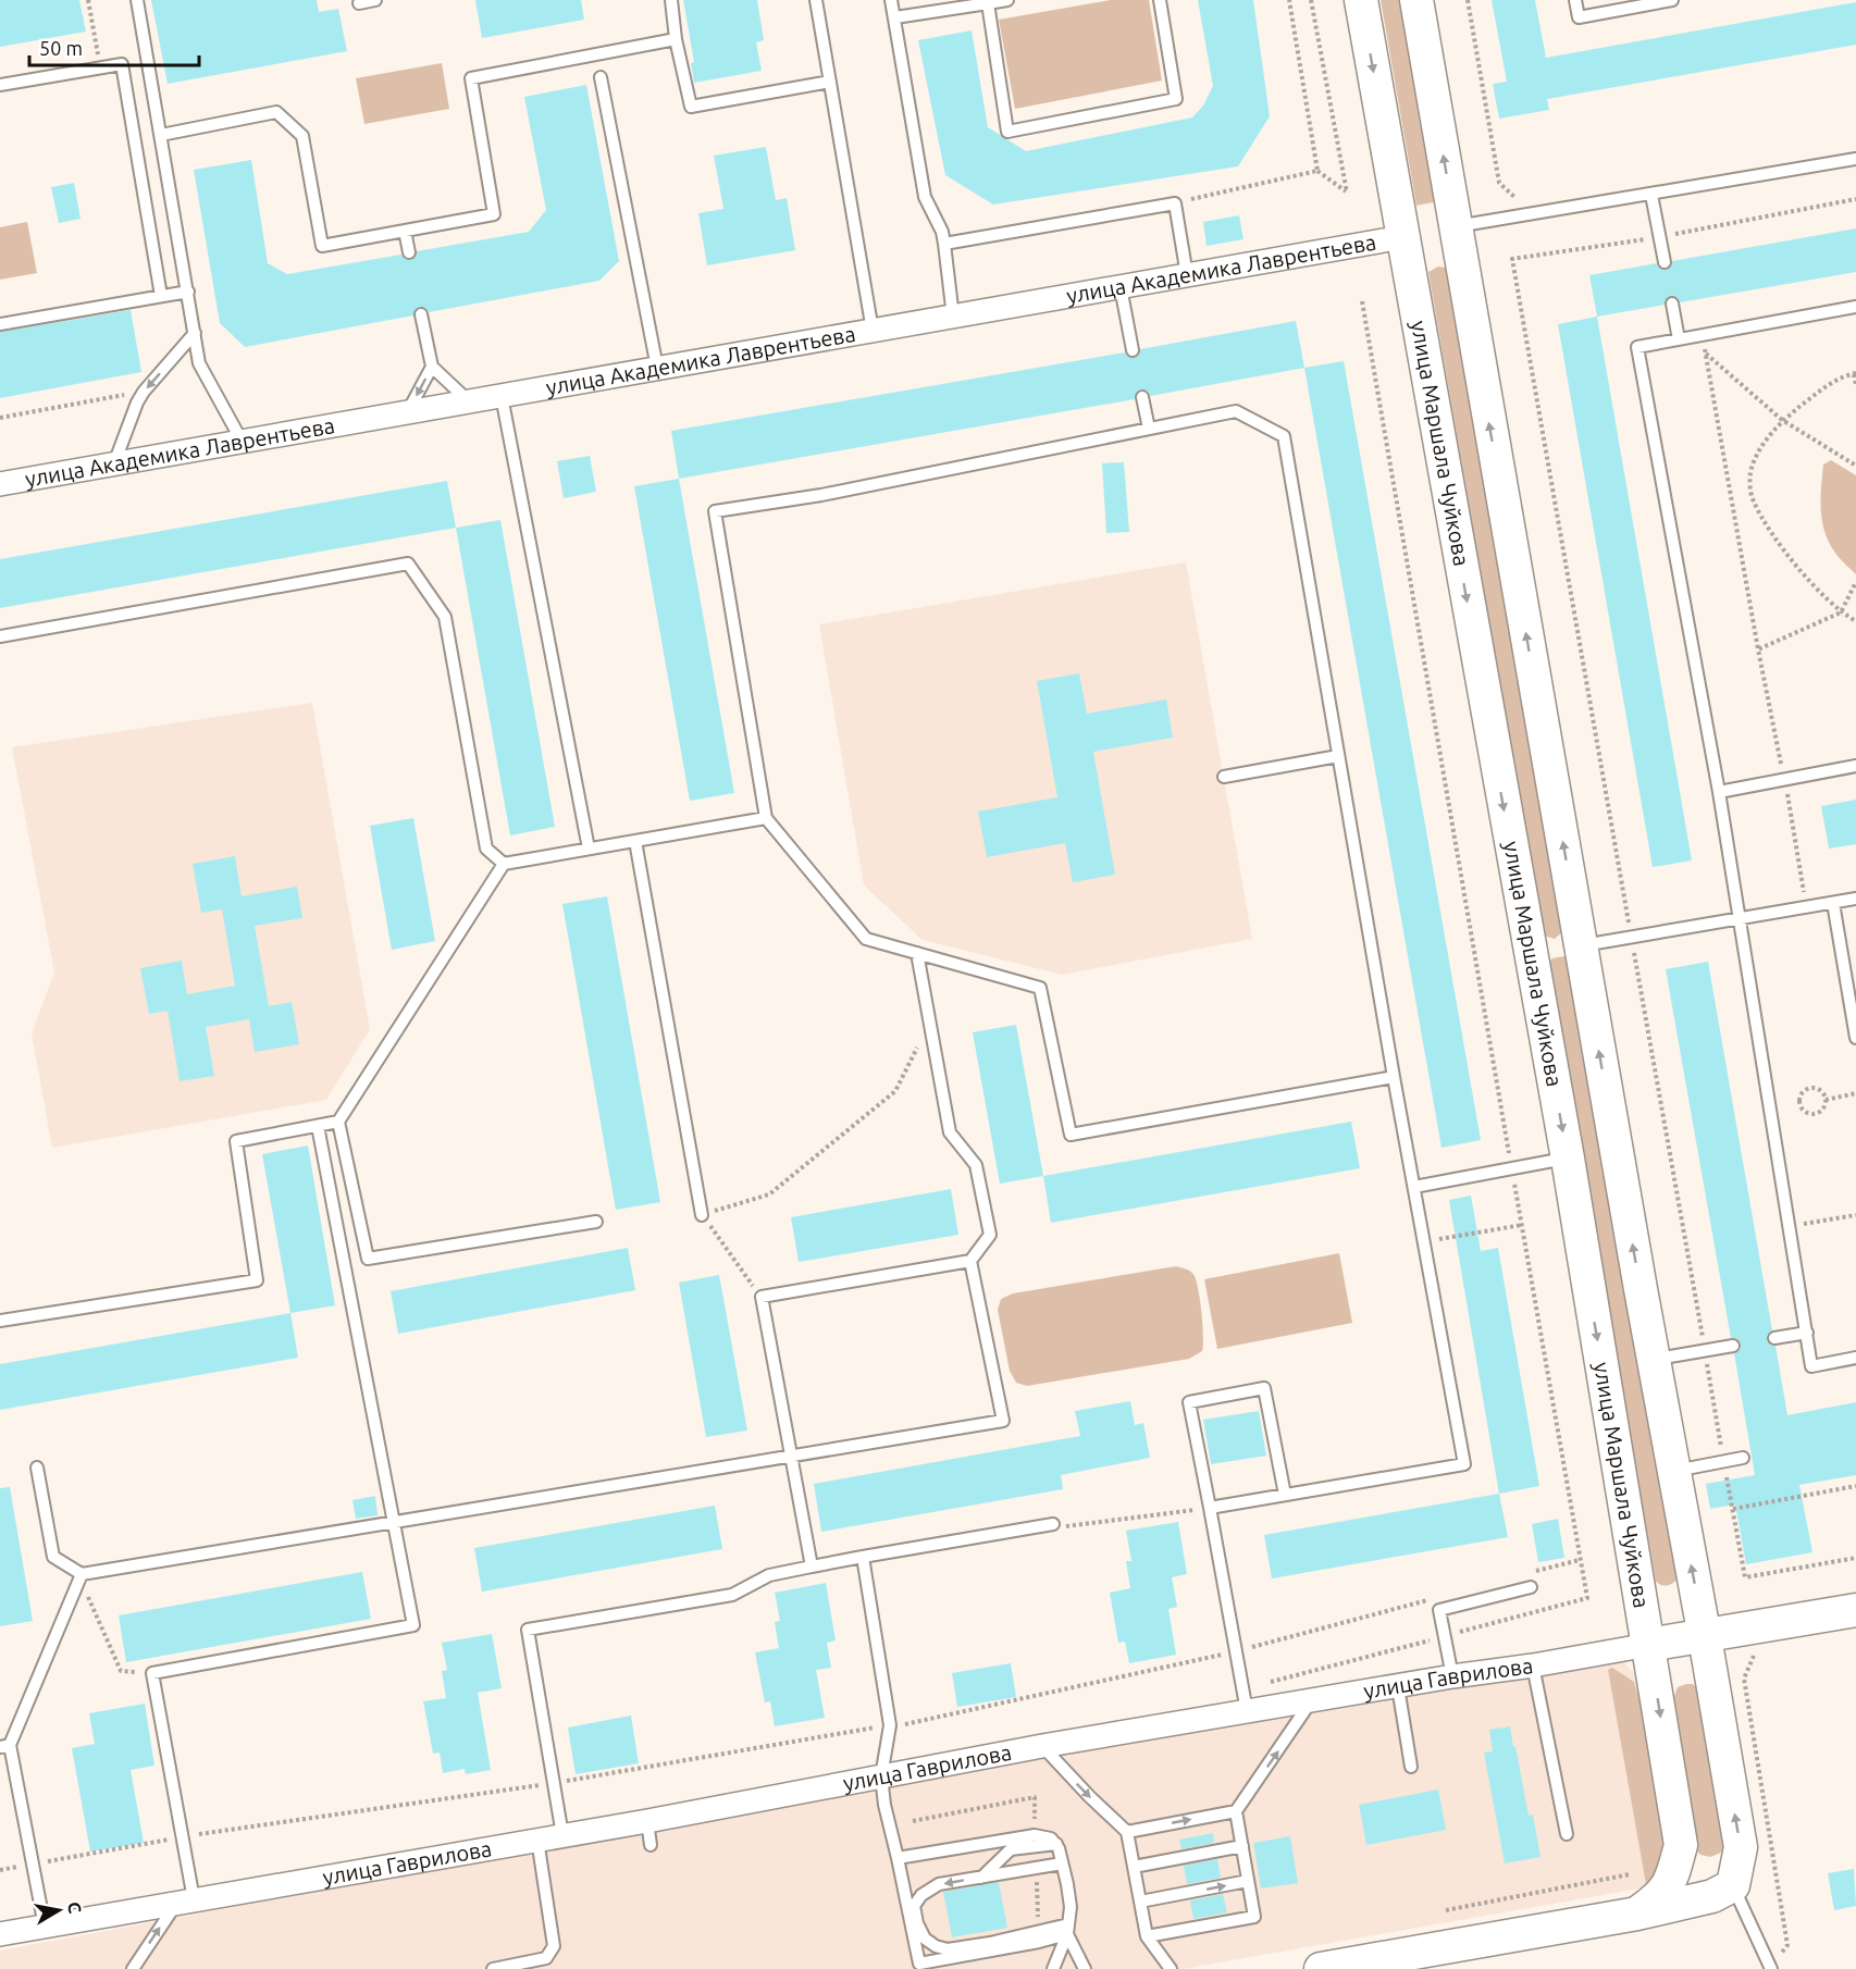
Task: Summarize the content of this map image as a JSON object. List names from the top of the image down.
{
  "streets": {
    "main road": ["улица Маршала Чуйкова", "улица Гаврилова"],
    "street": ["улица Академика Лаврентьева"]
  },
  "crossings": [
    ["улица Академика Лаврентьева", "улица Маршала Чуйкова"],
    ["улица Маршала Чуйкова", "улица Гаврилова"]
  ],
  "scale_bar": "50 m",
  "north": "right"
}
